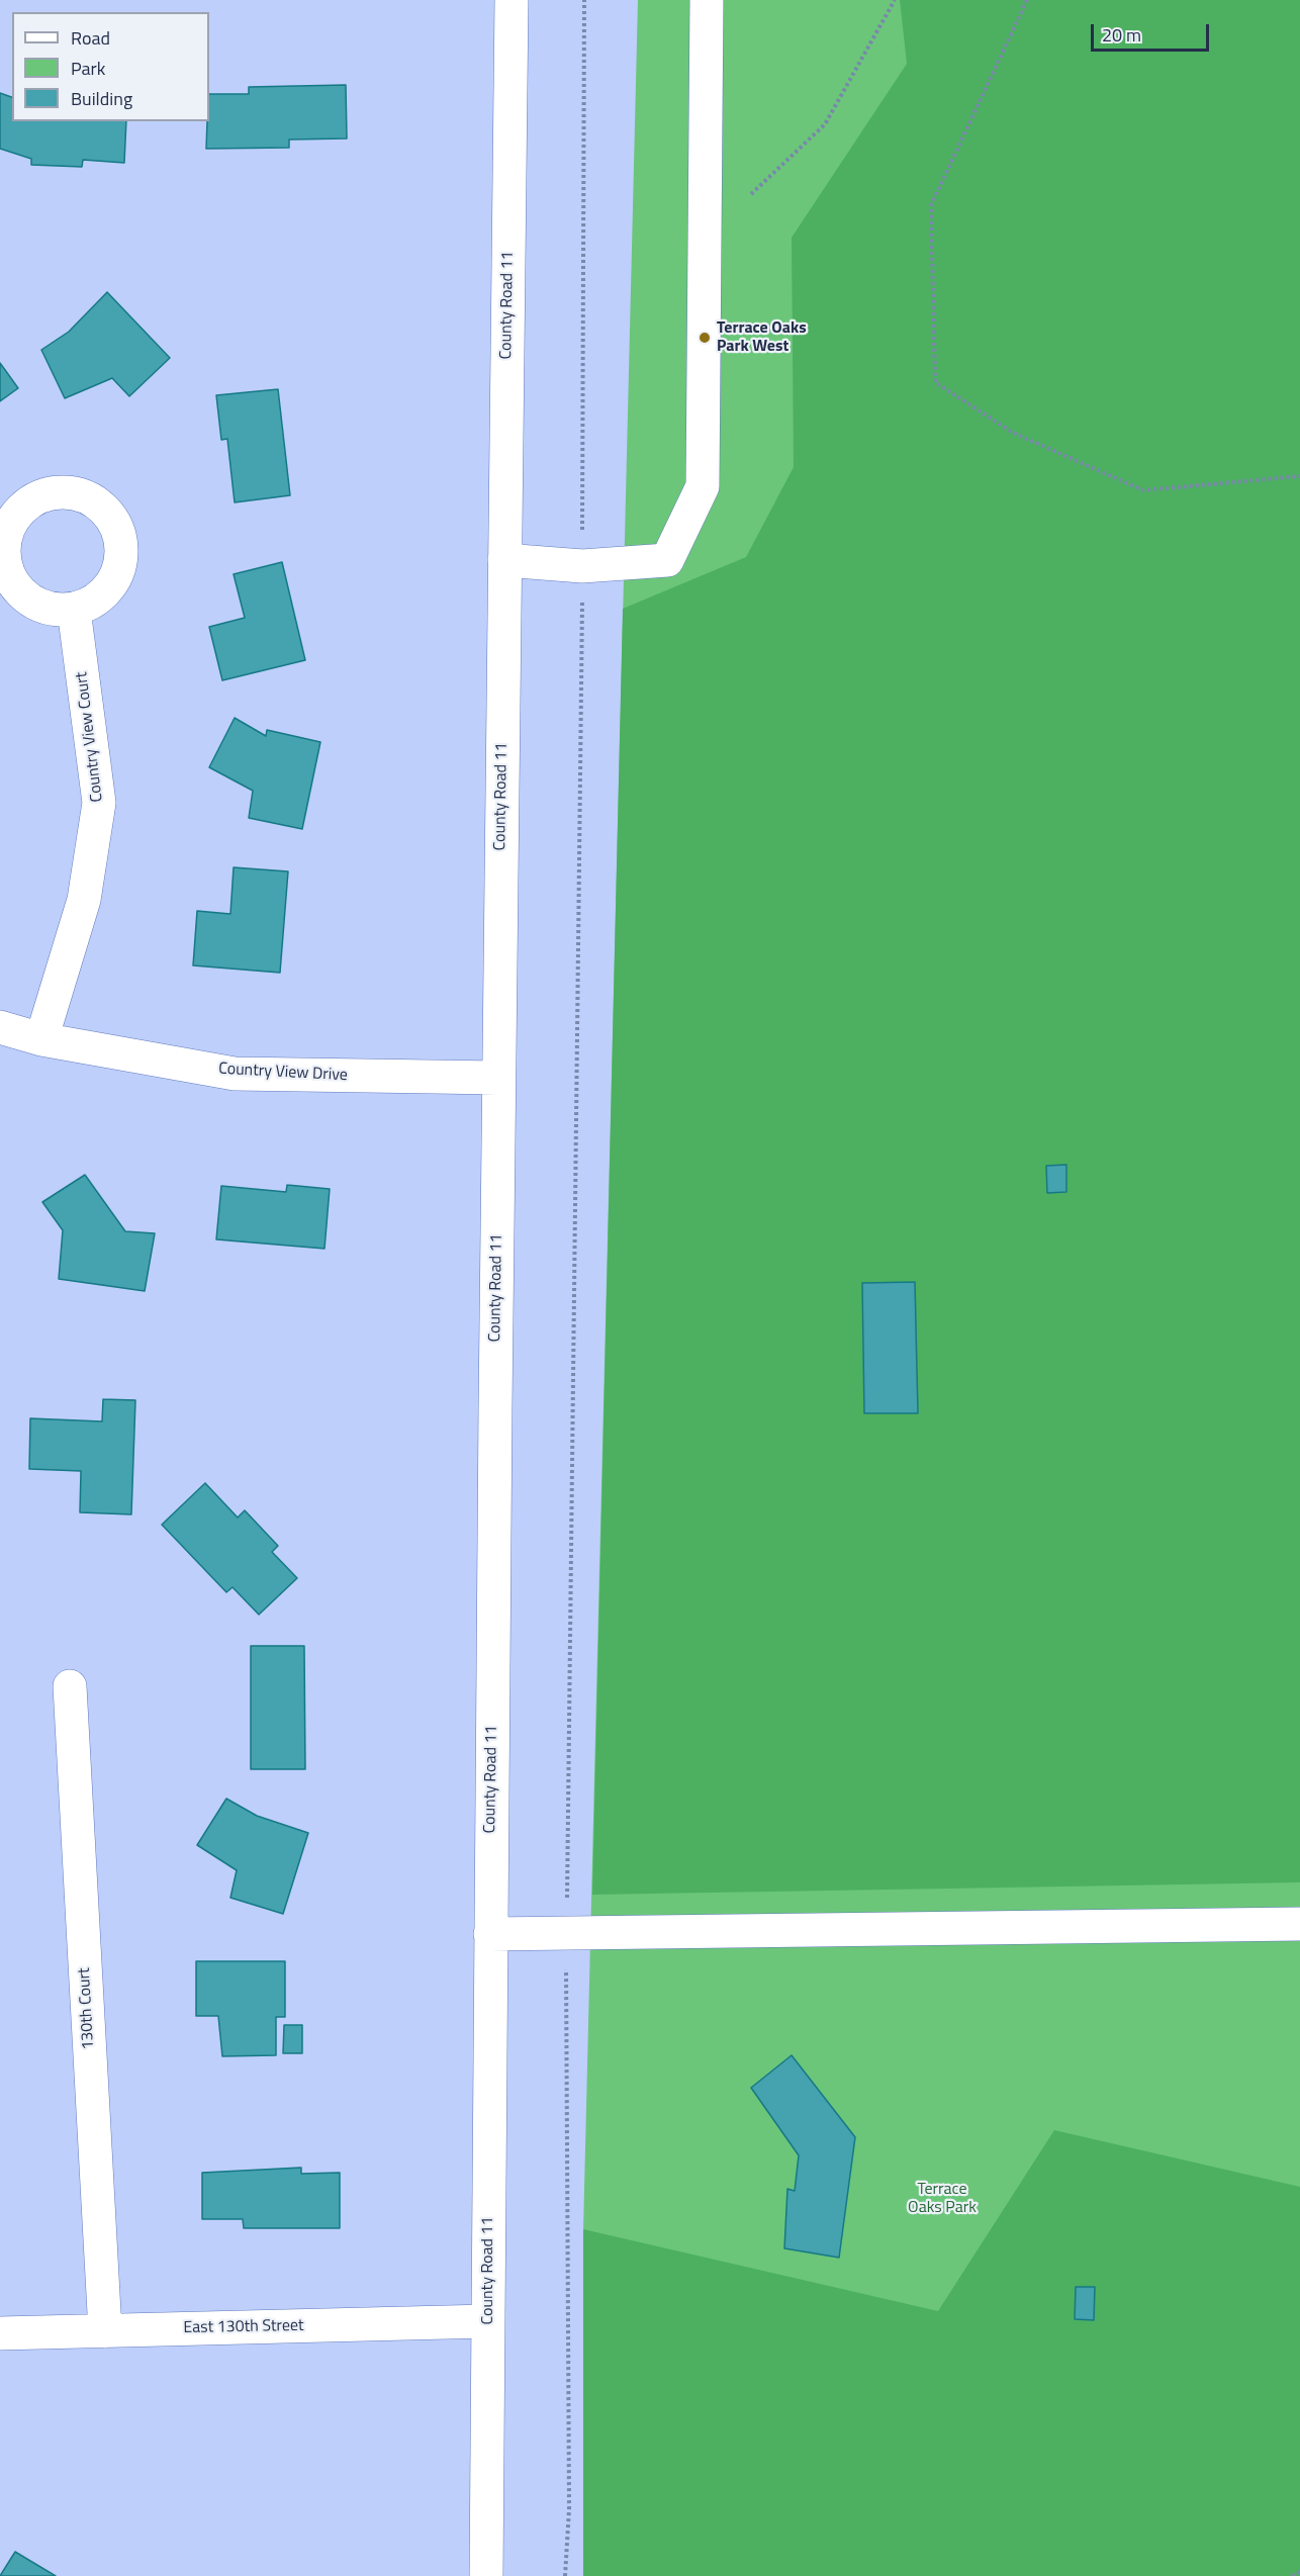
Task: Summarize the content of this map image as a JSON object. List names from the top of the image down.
{
  "streets": {
    "street": [
      "County Road 11",
      "Country View Court",
      "Country View Drive",
      "130th Court",
      "East 130th Street"
    ]
  },
  "crossings": [
    ["County Road 11", "Country View Drive"],
    ["County Road 11", "East 130th Street"],
    ["Country View Court", "Country View Drive"],
    ["130th Court", "East 130th Street"]
  ],
  "parks": ["Terrace Oaks Park"],
  "places": ["Terrace Oaks Park West"],
  "legend": ["Road", "Park", "Building"],
  "scale_bar": "20 m"
}
